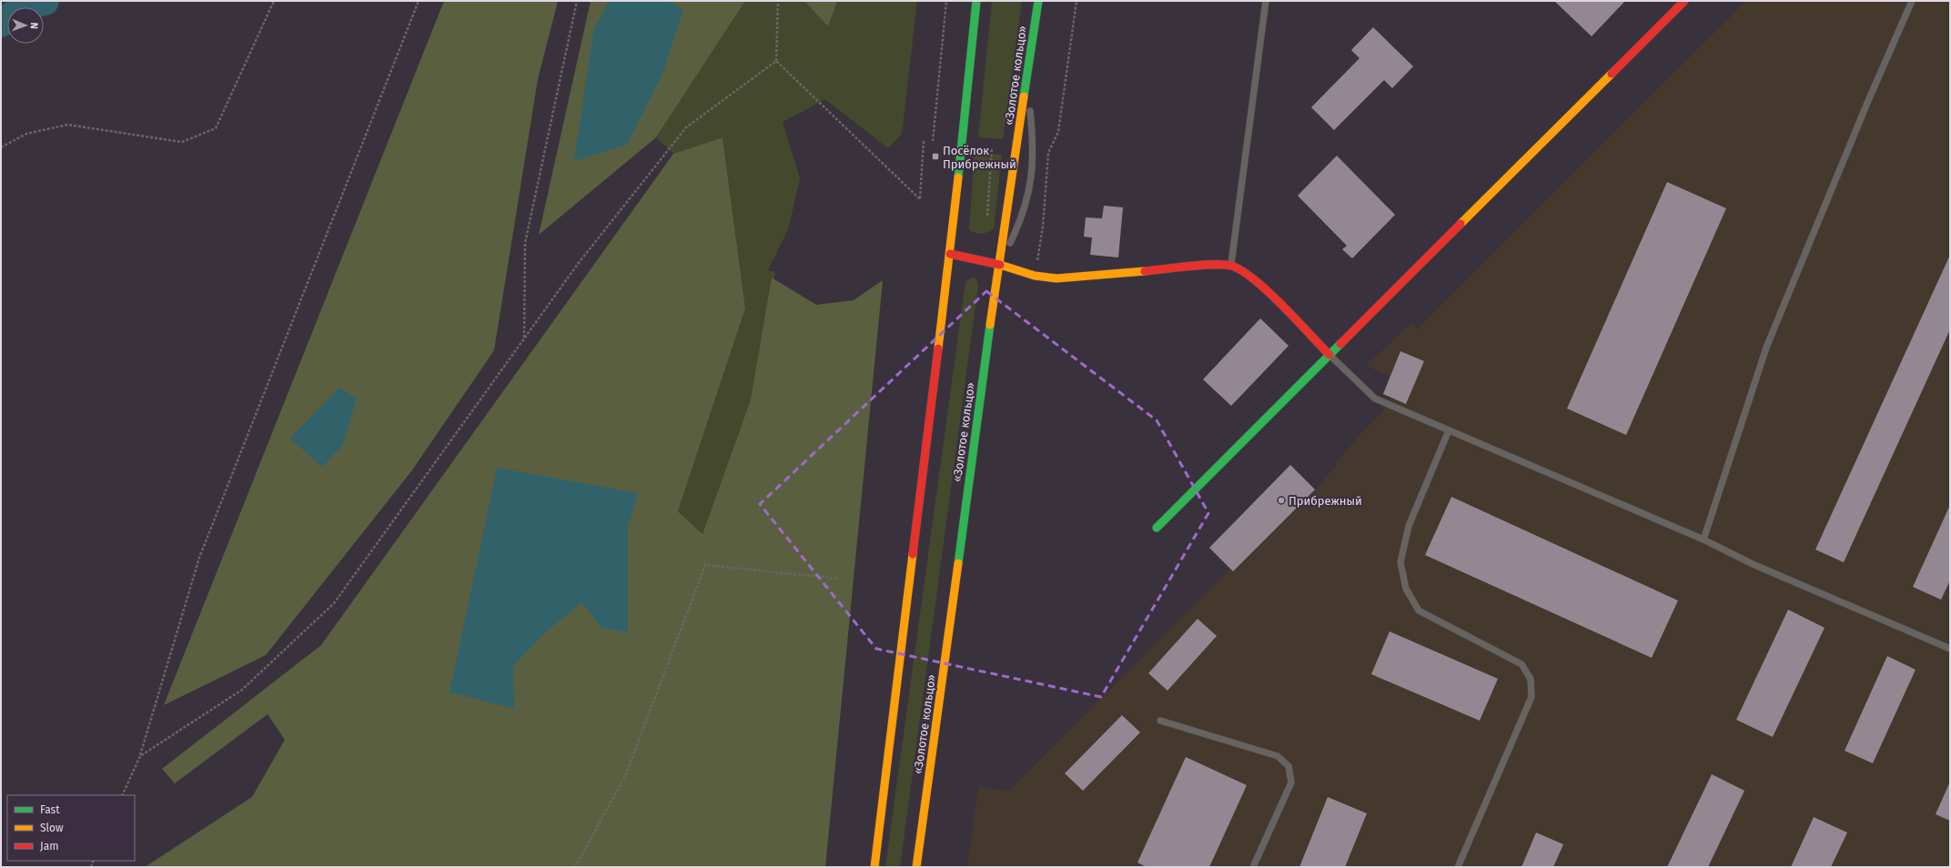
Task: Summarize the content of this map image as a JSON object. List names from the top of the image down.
{
  "streets": {
    "main road": ["«Золотое кольцо»"]
  },
  "places": {
    "transit": ["Посёлок Прибрежный"],
    "other": ["Прибрежный"]
  },
  "legend": ["Fast", "Slow", "Jam"],
  "north": "right"
}
